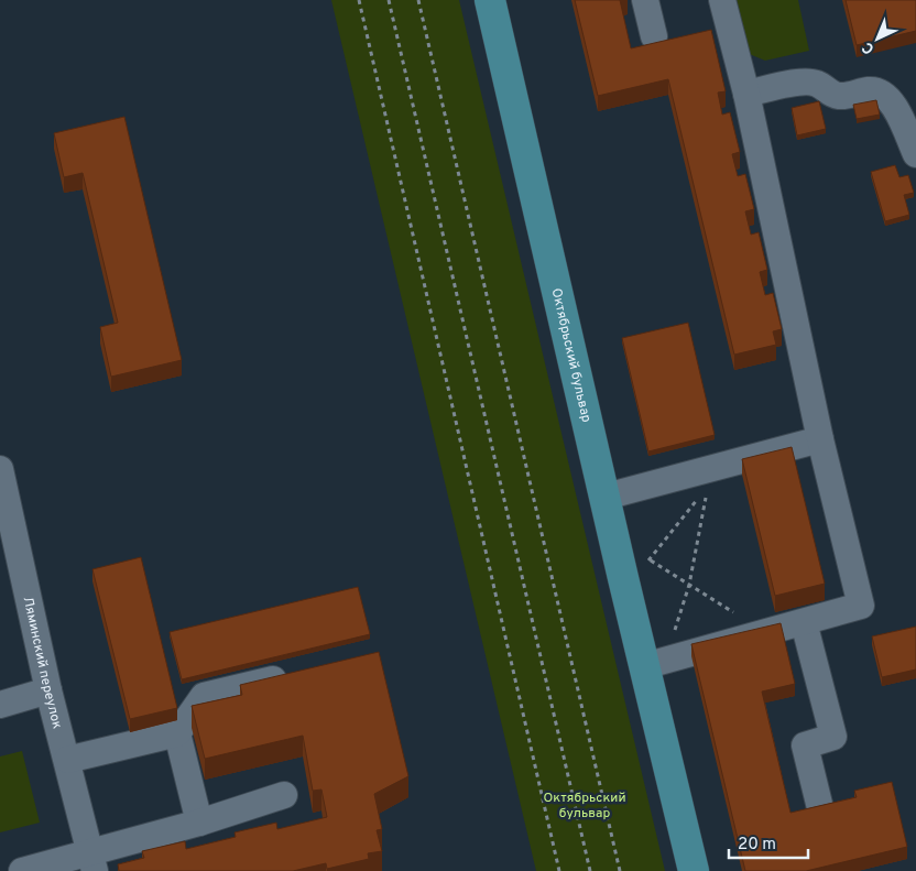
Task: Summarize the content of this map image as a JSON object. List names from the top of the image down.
{
  "streets": {
    "main road": ["Октябрьский бульвар"],
    "street": ["Ляминский переулок"]
  },
  "parks": ["Октябрьский бульвар"],
  "scale_bar": "20 m",
  "north": "bottom left"
}
